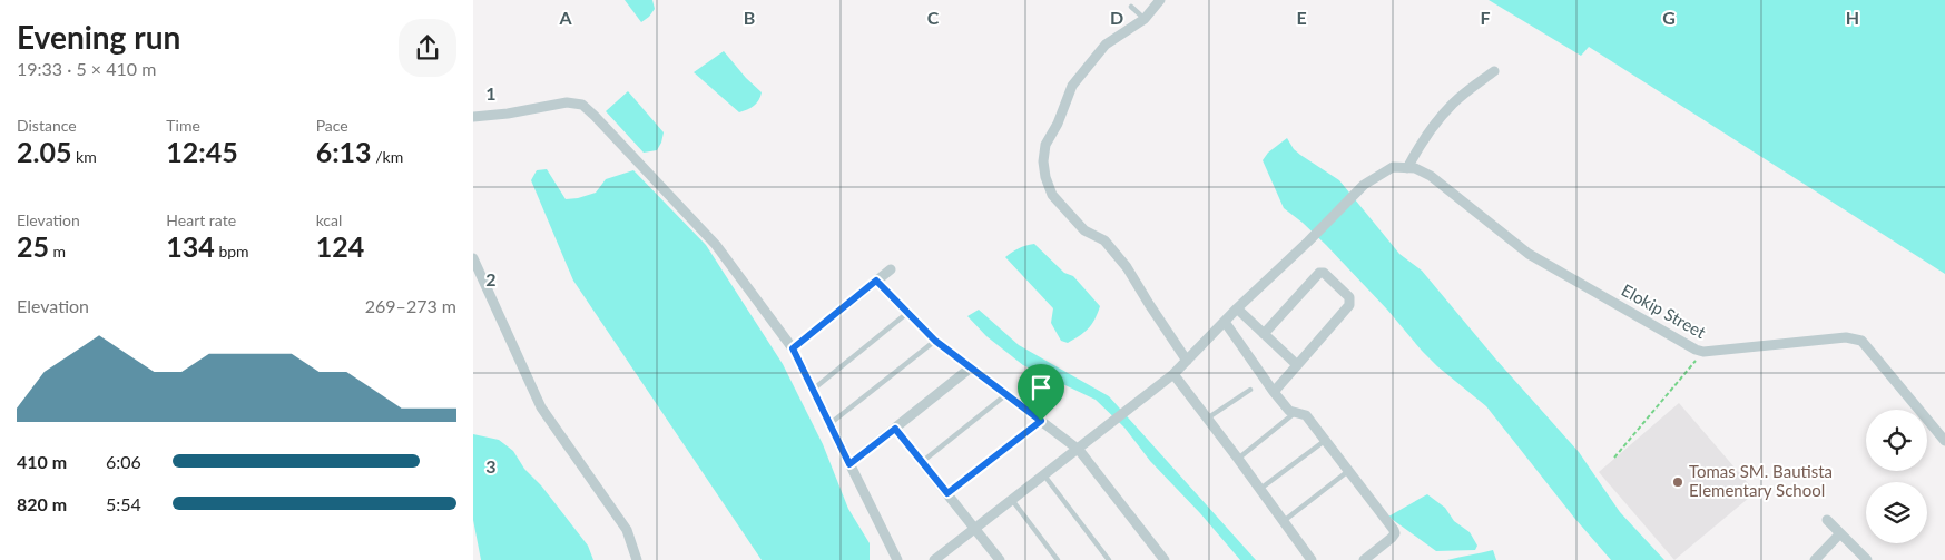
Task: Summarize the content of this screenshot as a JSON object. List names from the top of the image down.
{
  "streets": {
    "street": ["Elokip Street"]
  },
  "places": ["Tomas SM. Bautista Elementary School"],
  "page": {
    "heading": ["Evening run", "19:33 · 5 × 410 m"],
    "stats": [
      ["Distance", "2.05 km"],
      ["Time", "12:45"],
      ["Pace", "6:13 /km"],
      ["Elevation", "25 m"],
      ["Heart rate", "134 bpm"],
      ["kcal", "124"]
    ],
    "chart": ["Elevation", "269–273 m"],
    "list": [
      {
        "name": "410 m",
        "note": "6:06"
      },
      {
        "name": "820 m",
        "note": "5:54"
      }
    ]
  },
  "grid": {
    "columns": [
      "A",
      "B",
      "C",
      "D",
      "E",
      "F",
      "G",
      "H"
    ],
    "rows": ["1", "2", "3"]
  }
}
